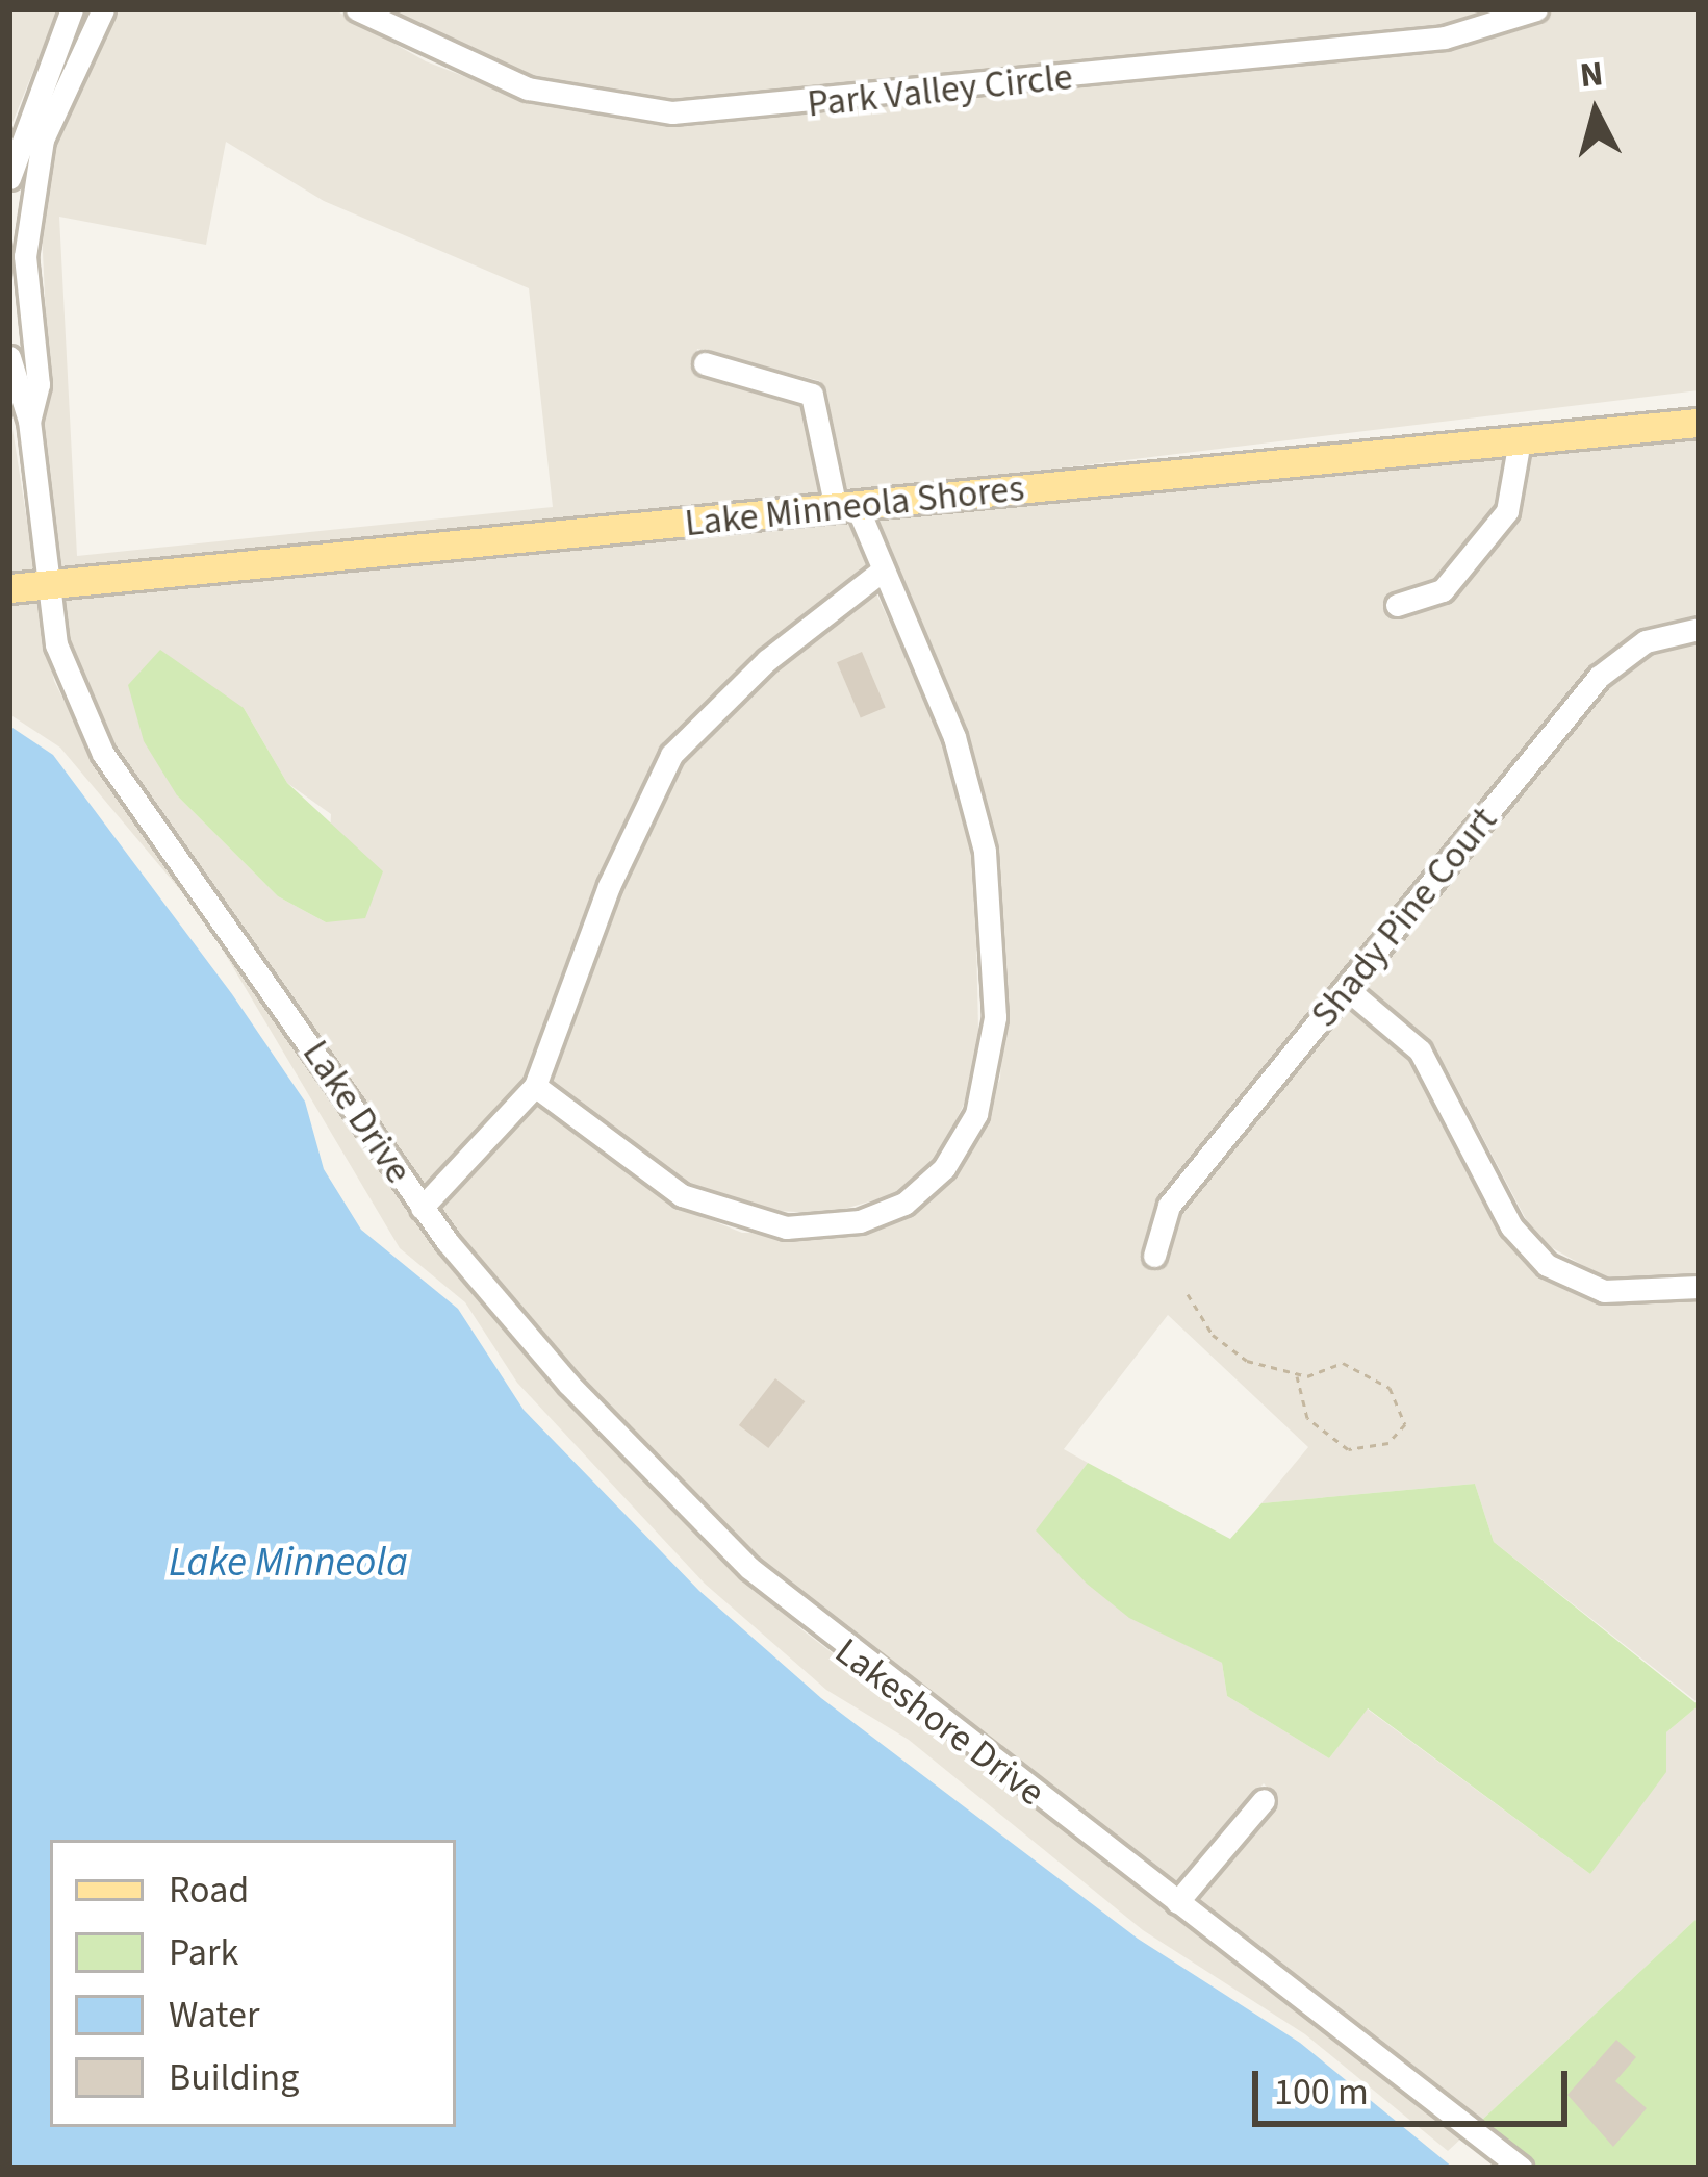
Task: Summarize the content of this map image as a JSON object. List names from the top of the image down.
{
  "streets": {
    "main road": ["Lake Minneola Shores"],
    "street": [
      "Park Valley Circle",
      "Shady Pine Court",
      "Lake Drive",
      "Lakeshore Drive"
    ]
  },
  "crossings": [
    ["Lake Minneola Shores", "Lake Drive"],
    ["Lake Drive", "Lakeshore Drive"]
  ],
  "water": ["Lake Minneola"],
  "legend": [
    "Road",
    "Park",
    "Water",
    "Building"
  ],
  "scale_bar": "100 m",
  "north": "top"
}
